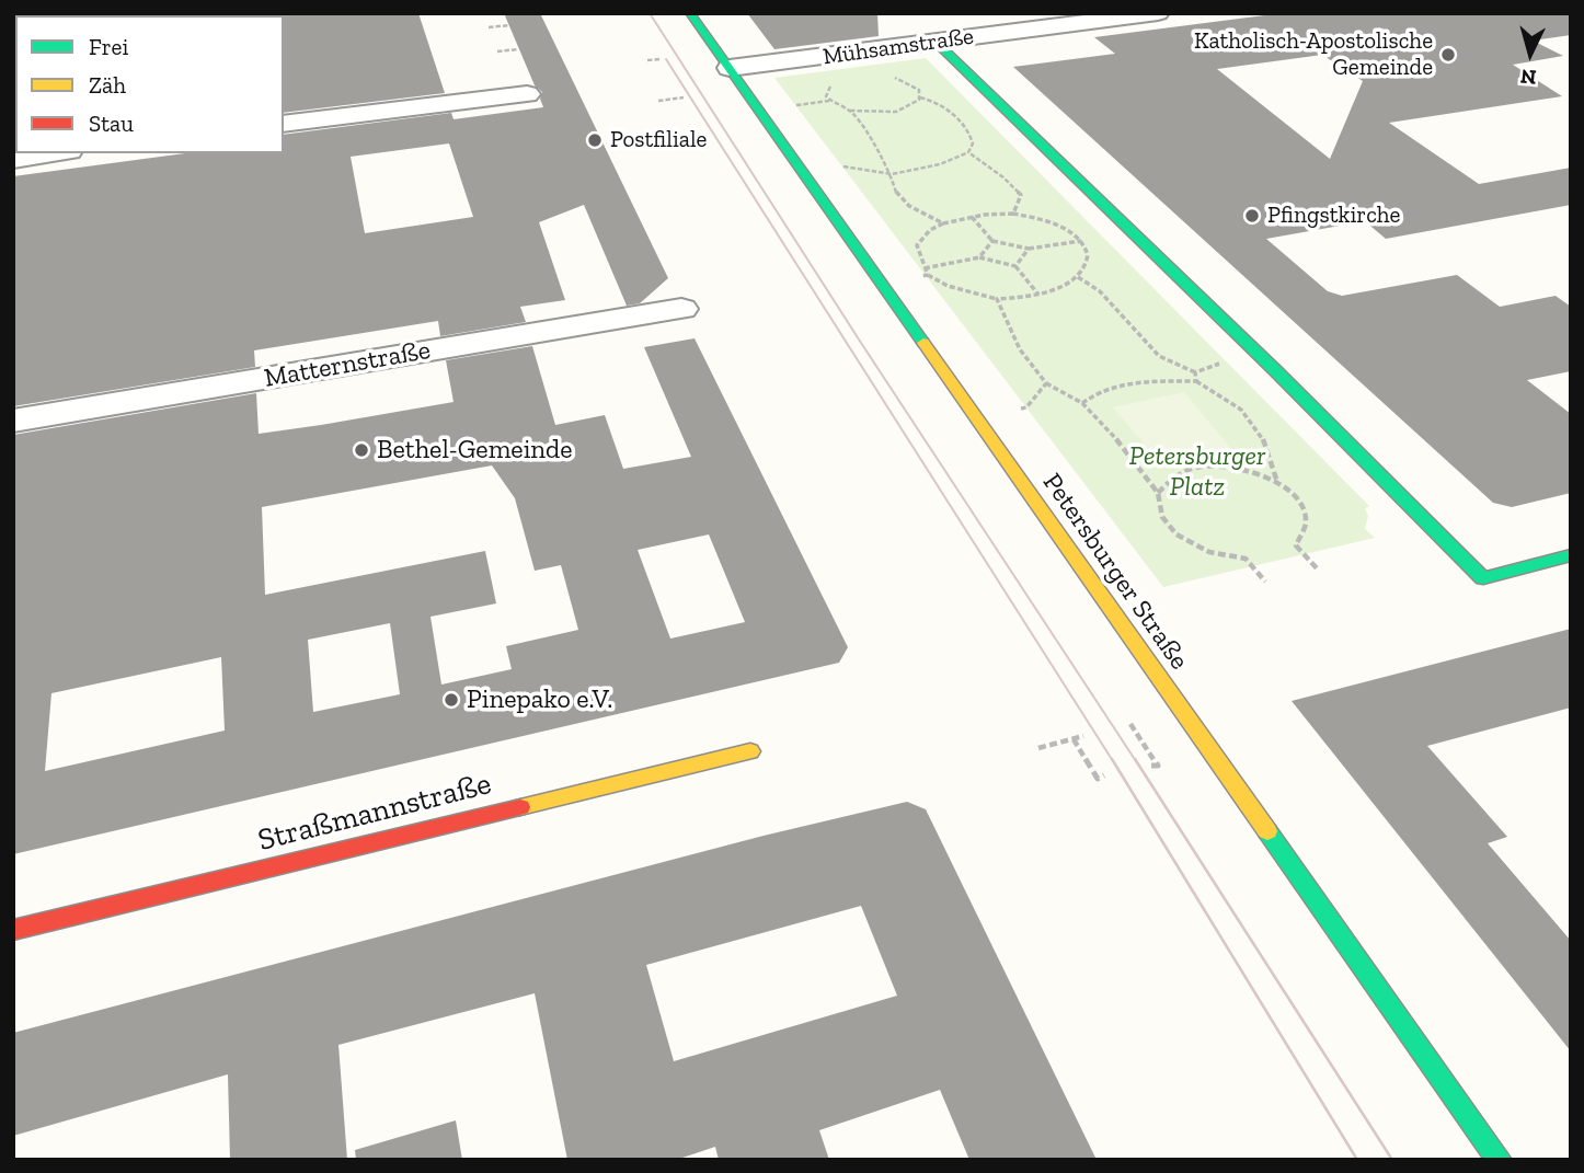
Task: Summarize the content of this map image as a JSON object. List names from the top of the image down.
{
  "streets": {
    "main road": ["Petersburger Straße", "Straßmannstraße"],
    "street": ["Mühsamstraße", "Matternstraße"]
  },
  "crossings": [
    ["Mühsamstraße", "Petersburger Straße"]
  ],
  "parks": ["Petersburger Platz"],
  "places": [
    "Katholisch-Apostolische Gemeinde",
    "Postfiliale",
    "Pfingstkirche",
    "Bethel-Gemeinde",
    "Pinepako e.V."
  ],
  "legend": ["Frei", "Zäh", "Stau"],
  "north": "bottom"
}
